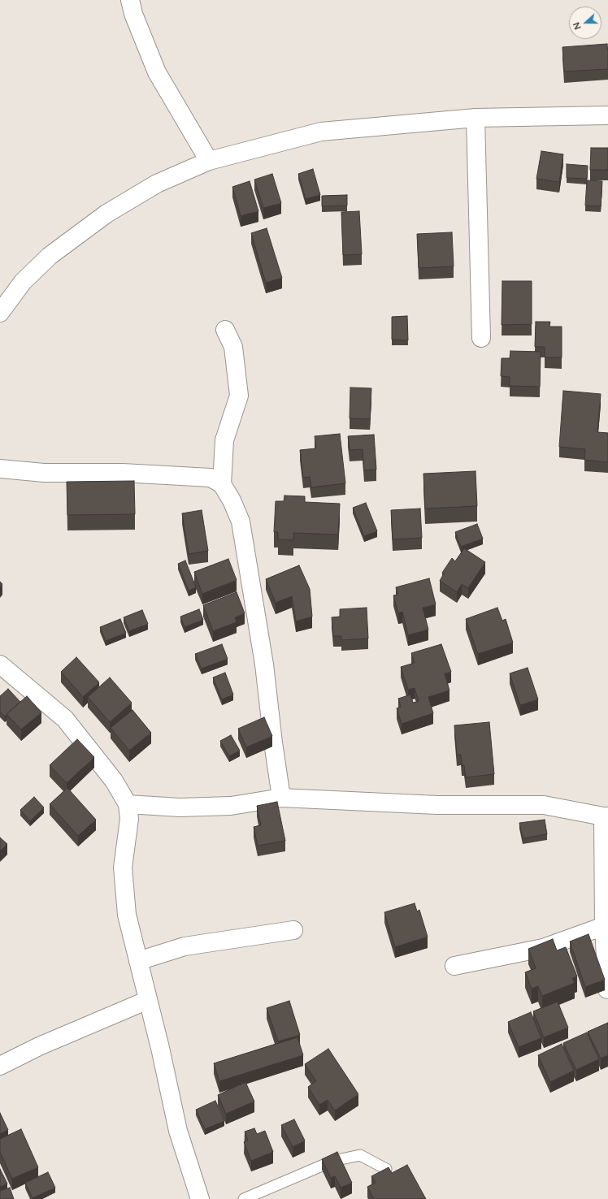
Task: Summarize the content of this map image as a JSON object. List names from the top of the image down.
{
  "north": "left"
}
